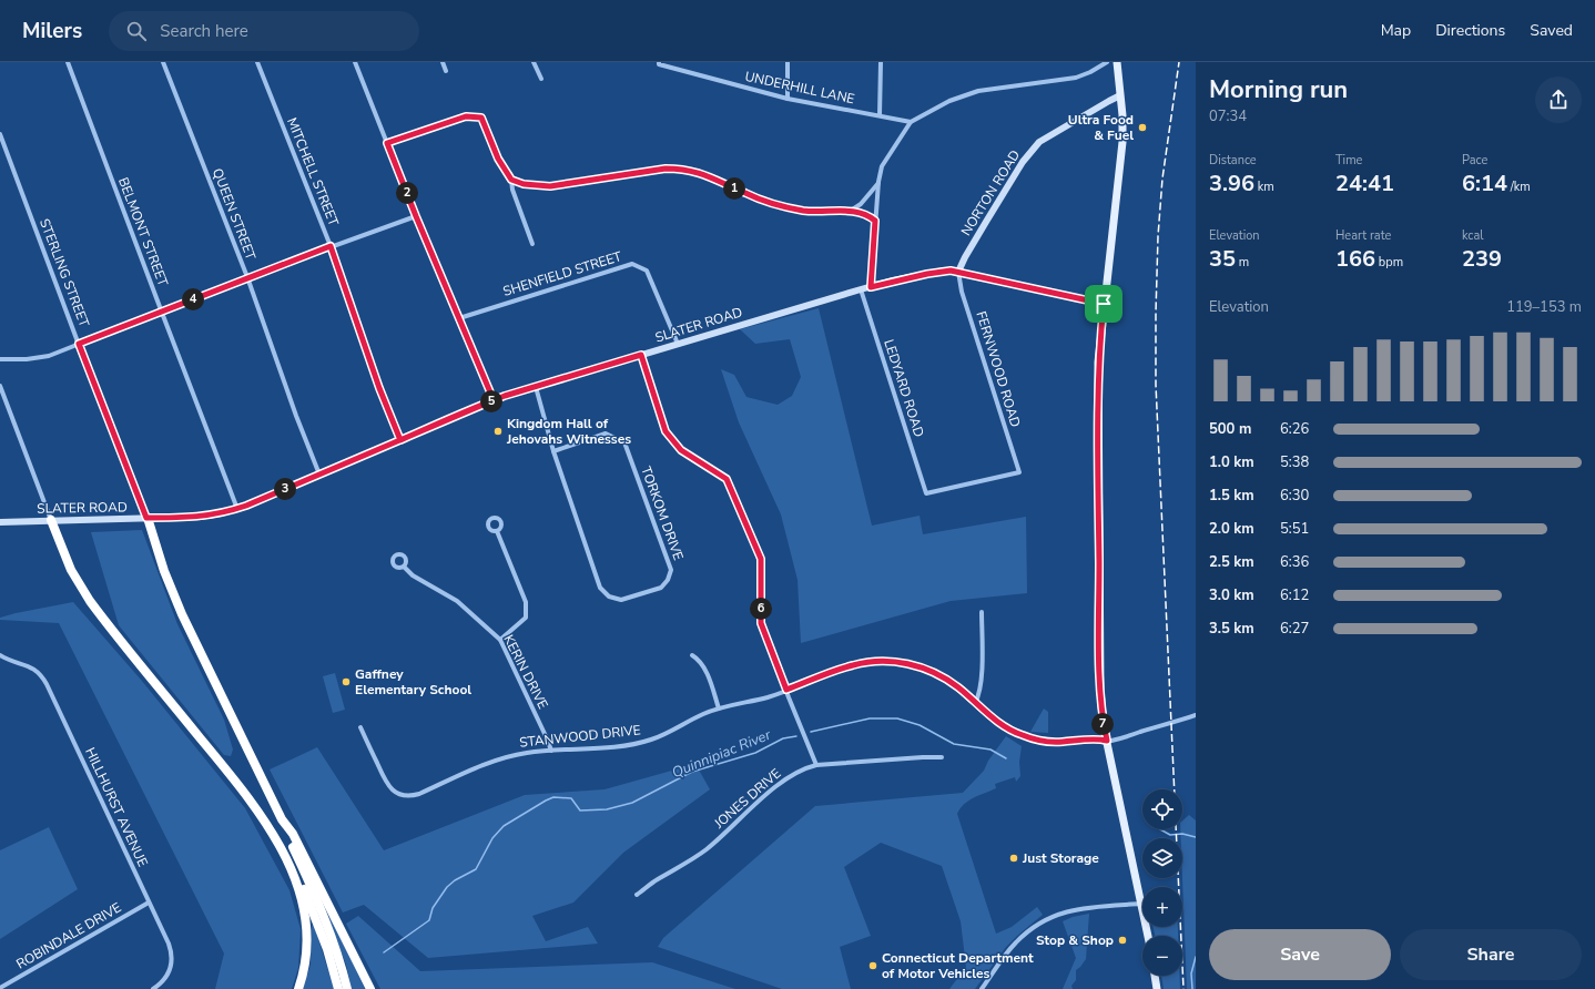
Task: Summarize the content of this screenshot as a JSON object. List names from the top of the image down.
{
  "streets": {
    "main road": ["NORTON ROAD", "SLATER ROAD"],
    "street": [
      "UNDERHILL LANE",
      "MITCHELL STREET",
      "QUEEN STREET",
      "BELMONT STREET",
      "STERLING STREET",
      "SHENFIELD STREET",
      "FERNWOOD ROAD",
      "LEDYARD ROAD",
      "TORKOM DRIVE",
      "KERIN DRIVE",
      "STANWOOD DRIVE",
      "JONES DRIVE",
      "HILLHURST AVENUE",
      "ROBINDALE DRIVE"
    ]
  },
  "crossings": [
    ["MITCHELL STREET", "SLATER ROAD"],
    ["NORTON ROAD", "SLATER ROAD"],
    ["NORTON ROAD", "FERNWOOD ROAD"],
    ["QUEEN STREET", "SLATER ROAD"],
    ["BELMONT STREET", "SLATER ROAD"],
    ["STERLING STREET", "SLATER ROAD"],
    ["SHENFIELD STREET", "SLATER ROAD"],
    ["SLATER ROAD", "FERNWOOD ROAD"],
    ["SLATER ROAD", "LEDYARD ROAD"],
    ["SLATER ROAD", "TORKOM DRIVE"],
    ["FERNWOOD ROAD", "LEDYARD ROAD"],
    ["KERIN DRIVE", "STANWOOD DRIVE"],
    ["HILLHURST AVENUE", "ROBINDALE DRIVE"]
  ],
  "water": ["Quinnipiac River"],
  "places": [
    "Ultra Food & Fuel",
    "Kingdom Hall of Jehovahs Witnesses",
    "Gaffney Elementary School",
    "Just Storage",
    "Stop & Shop",
    "Connecticut Department of Motor Vehicles"
  ],
  "page": {
    "header": "Milers",
    "search": "Search here",
    "nav": ["Map", "Directions", "Saved"],
    "heading": ["Morning run", "07:34"],
    "stats": [
      ["Distance", "3.96 km"],
      ["Time", "24:41"],
      ["Pace", "6:14 /km"],
      ["Elevation", "35 m"],
      ["Heart rate", "166 bpm"],
      ["kcal", "239"]
    ],
    "pins": [
      "1",
      "2",
      "4",
      "5",
      "3",
      "6",
      "7"
    ],
    "chart": ["Elevation", "119–153 m"],
    "list": [
      {
        "name": "500 m",
        "note": "6:26"
      },
      {
        "name": "1.0 km",
        "note": "5:38"
      },
      {
        "name": "1.5 km",
        "note": "6:30"
      },
      {
        "name": "2.0 km",
        "note": "5:51"
      },
      {
        "name": "2.5 km",
        "note": "6:36"
      },
      {
        "name": "3.0 km",
        "note": "6:12"
      },
      {
        "name": "3.5 km",
        "note": "6:27"
      }
    ],
    "map_buttons": ["+", "−"],
    "buttons": ["Save", "Share"]
  }
}
